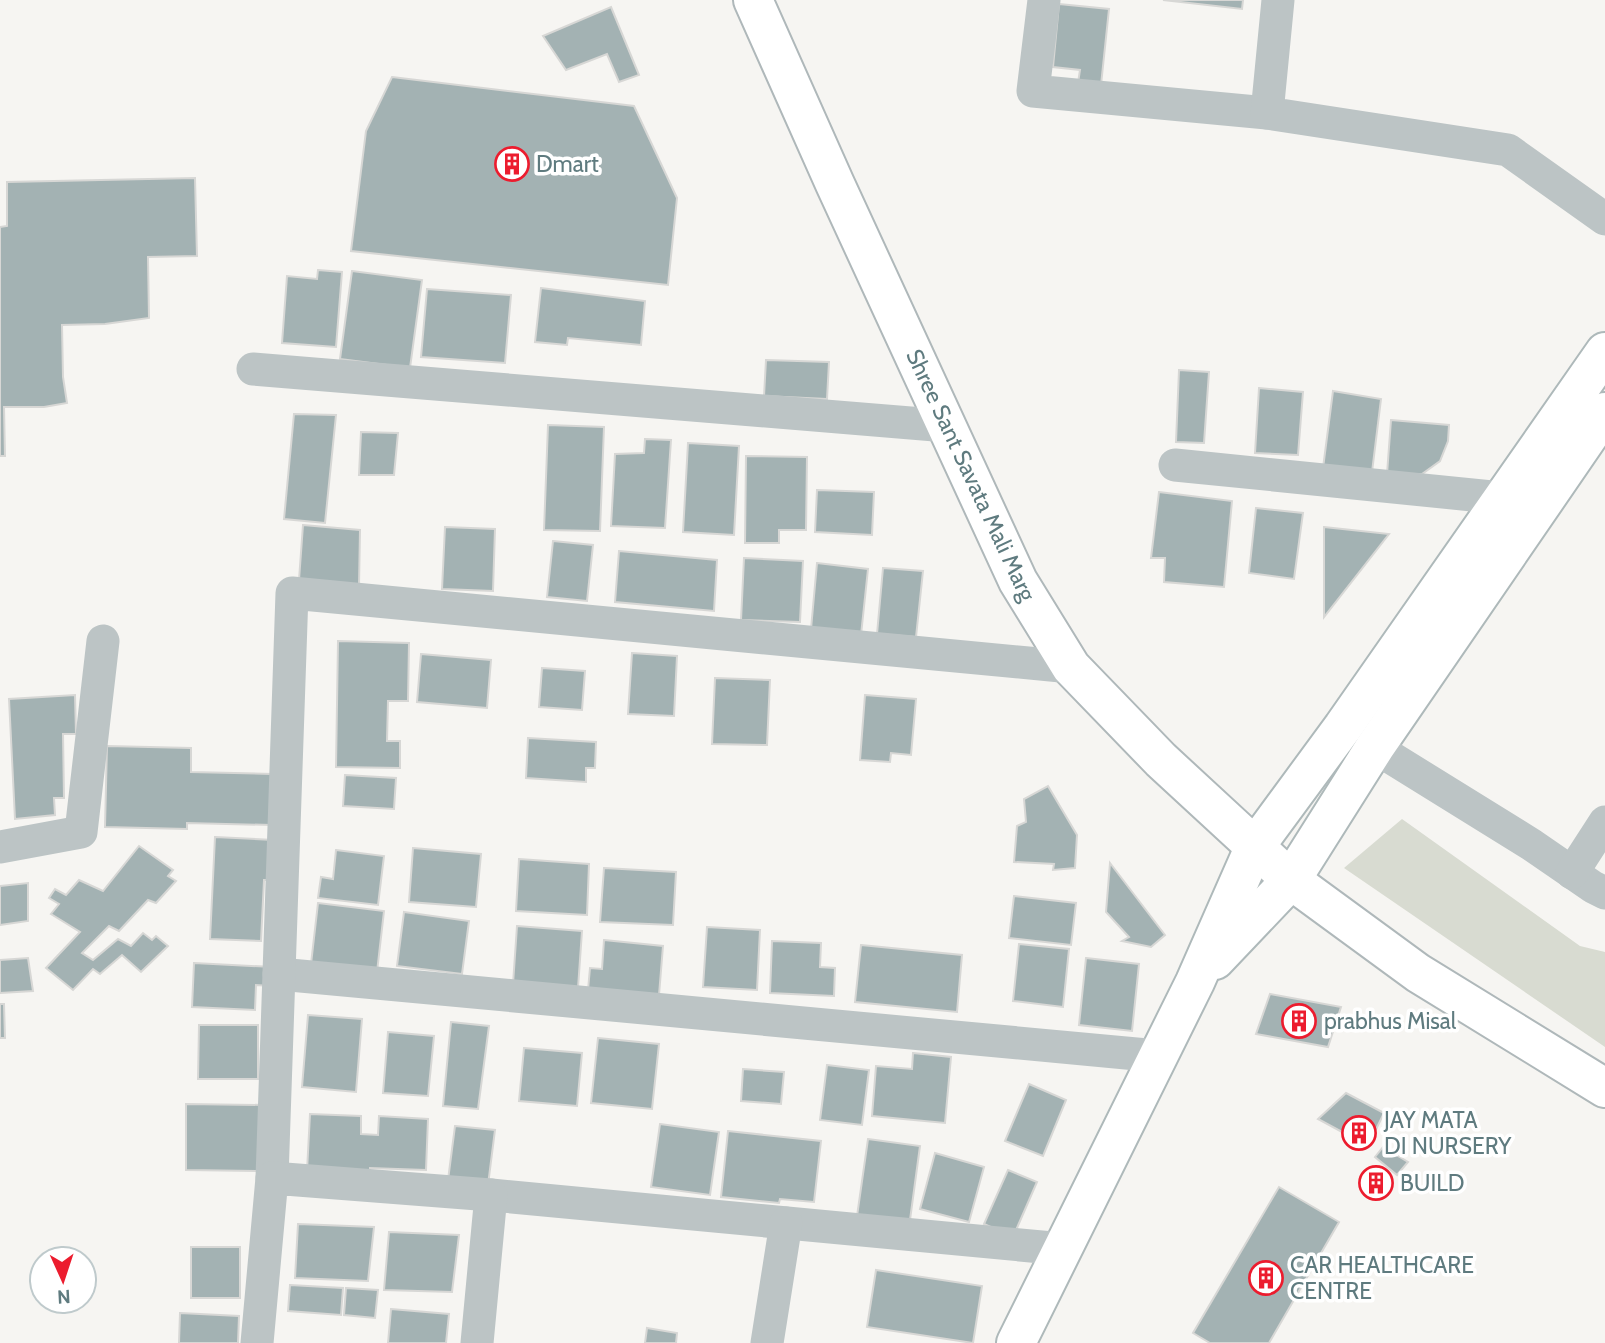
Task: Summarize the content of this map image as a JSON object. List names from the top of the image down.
{
  "streets": {
    "main road": ["Shree Sant Savata Mali Marg"]
  },
  "places": {
    "building": [
      "Dmart",
      "prabhus Misal",
      "JAY MATA DI NURSERY",
      "BUILD",
      "CAR HEALTHCARE CENTRE"
    ]
  },
  "north": "bottom"
}
